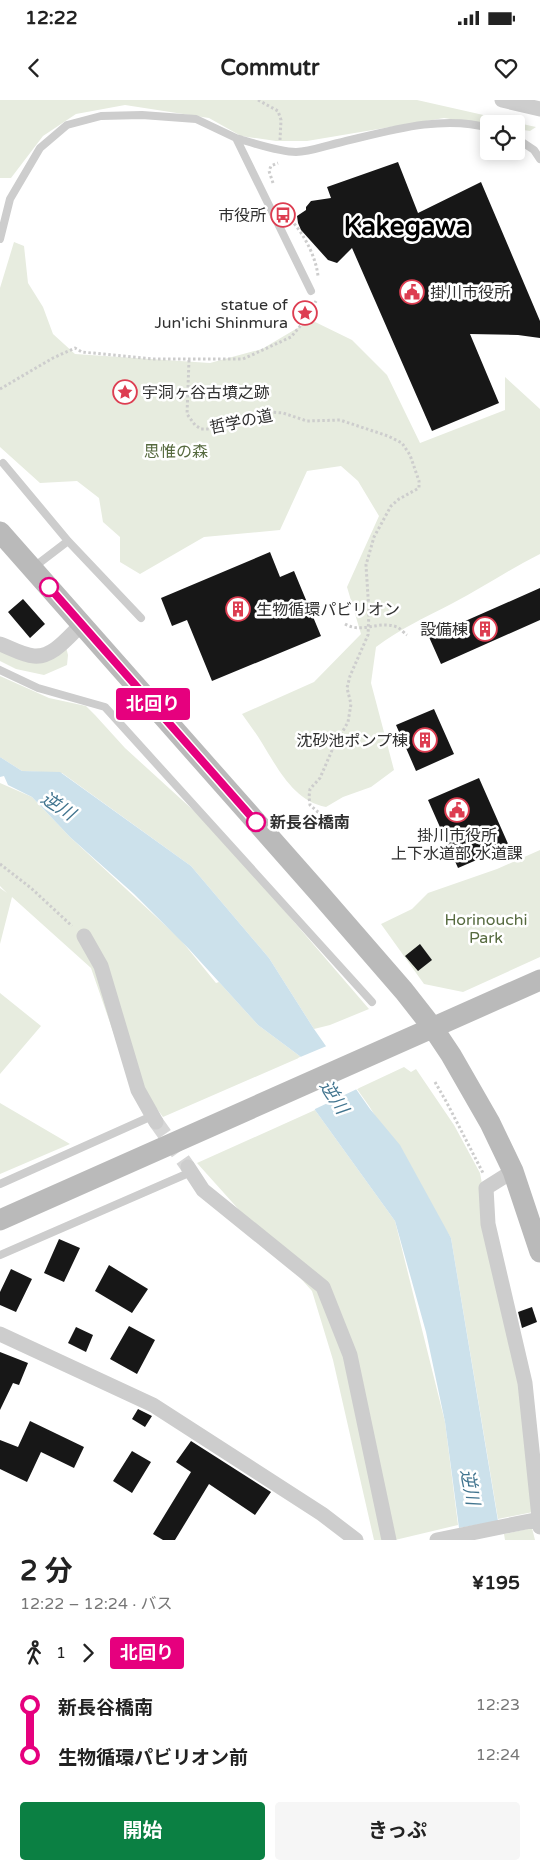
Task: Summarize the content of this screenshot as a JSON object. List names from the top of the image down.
{
  "streets": {
    "path": ["哲学の道"]
  },
  "districts": ["Kakegawa"],
  "water": ["逆川"],
  "parks": ["思惟の森", "Horinouchi Park"],
  "places": {
    "bus stop": ["市役所"],
    "public building": ["掛川市役所", "掛川市役所 上下水道部 水道課"],
    "place": ["statue of Jun'ichi Shinmura", "宇洞ヶ谷古墳之跡"],
    "building": ["生物循環パビリオン", "設備棟", "沈砂池ポンプ棟"],
    "other": ["新長谷橋南"]
  },
  "lines": ["bus line 北回り"],
  "page": {
    "status": "12:22",
    "header": "Commutr",
    "on_map": "北回り",
    "heading": ["2 分", "12:22 – 12:24 · バス", "¥195"],
    "legs": ["1", "北回り"],
    "list": [
      {
        "name": "新長谷橋南",
        "value": "12:23"
      },
      {
        "name": "生物循環パビリオン前",
        "value": "12:24"
      }
    ],
    "buttons": ["開始", "きっぷ"]
  }
}
